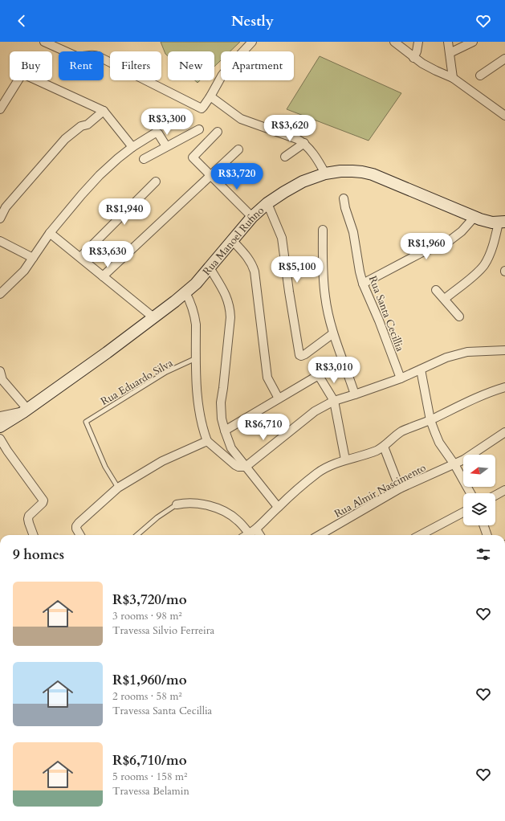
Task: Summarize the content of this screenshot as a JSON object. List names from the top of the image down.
{
  "streets": {
    "main road": ["Rua Manoel Rufino"],
    "street": ["Rua Santa Cecillia", "Rua Almir Nascimento"],
    "lane": ["Rua Eduardo Silva"]
  },
  "north": "left",
  "page": {
    "header": "Nestly",
    "chip": [
      "Buy",
      "Rent",
      "Filters",
      "New",
      "Apartment"
    ],
    "price": [
      "R$3,300",
      "R$3,620",
      "R$3,720",
      "R$1,940",
      "R$1,960",
      "R$3,630",
      "R$5,100",
      "R$3,010",
      "R$6,710"
    ],
    "heading": "9 homes",
    "list": [
      {
        "name": "R$3,720/mo",
        "note": "3 rooms · 98 m² · Travessa Silvio Ferreira"
      },
      {
        "name": "R$1,960/mo",
        "note": "2 rooms · 58 m² · Travessa Santa Cecillia"
      },
      {
        "name": "R$6,710/mo",
        "note": "5 rooms · 158 m² · Travessa Belamin"
      }
    ]
  }
}
